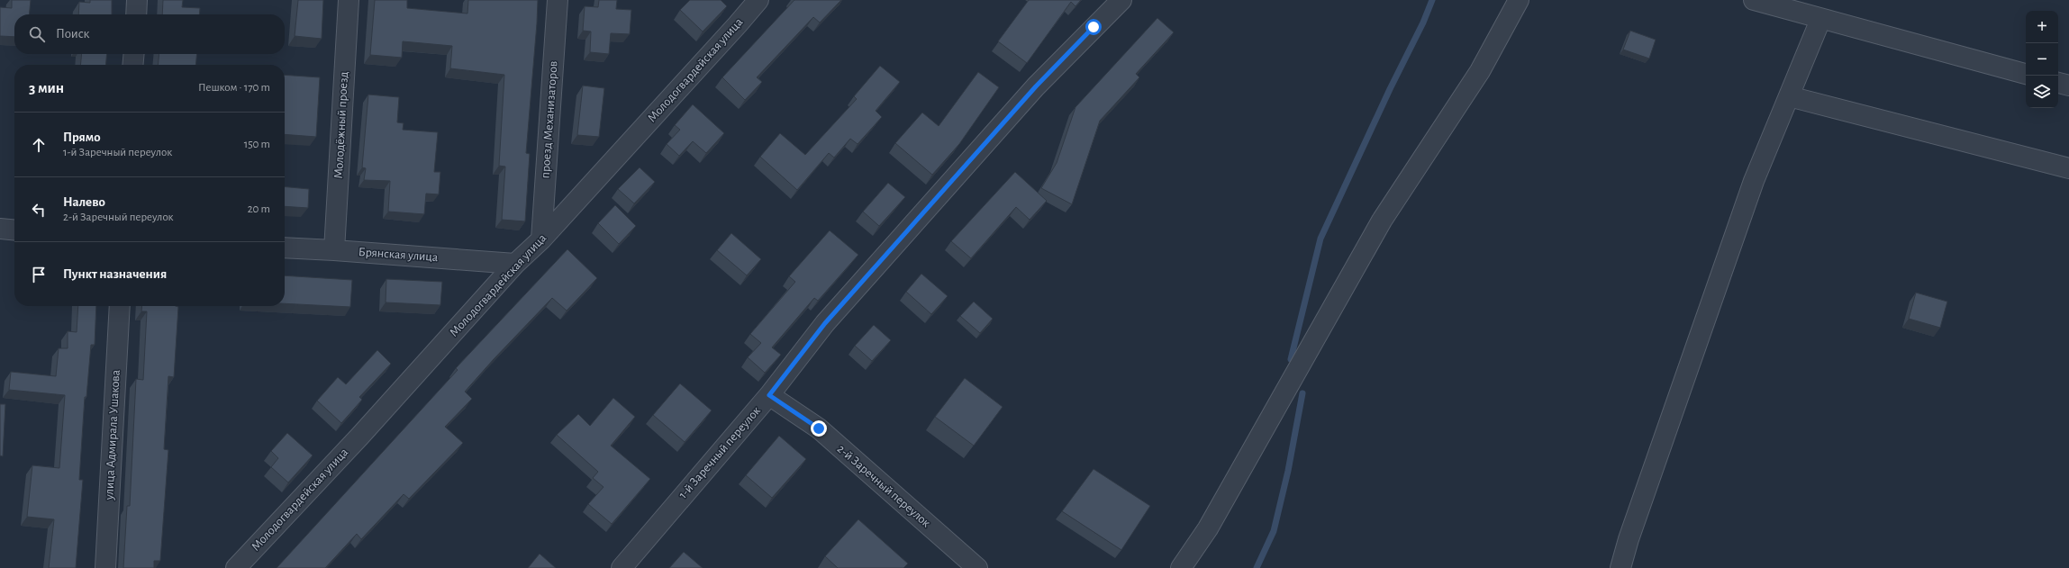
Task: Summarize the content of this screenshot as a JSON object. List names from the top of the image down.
{
  "streets": {
    "street": [
      "Молодогвардейская улица",
      "проезд Механизаторов",
      "Молодёжный проезд",
      "Брянская улица",
      "улица Адмирала Ушакова",
      "1-й Заречный переулок",
      "2-й Заречный переулок"
    ]
  },
  "crossings": [
    ["Молодогвардейская улица", "проезд Механизаторов"],
    ["Молодогвардейская улица", "Брянская улица"],
    ["Молодёжный проезд", "Брянская улица"],
    ["1-й Заречный переулок", "2-й Заречный переулок"]
  ],
  "page": {
    "map_buttons": ["+", "−"],
    "search": "Поиск",
    "heading": ["3 мин", "Пешком · 170 m"],
    "list": [
      ["Прямо", "1-й Заречный переулок", "150 m"],
      ["Налево", "2-й Заречный переулок", "20 m"],
      "Пункт назначения"
    ]
  }
}
